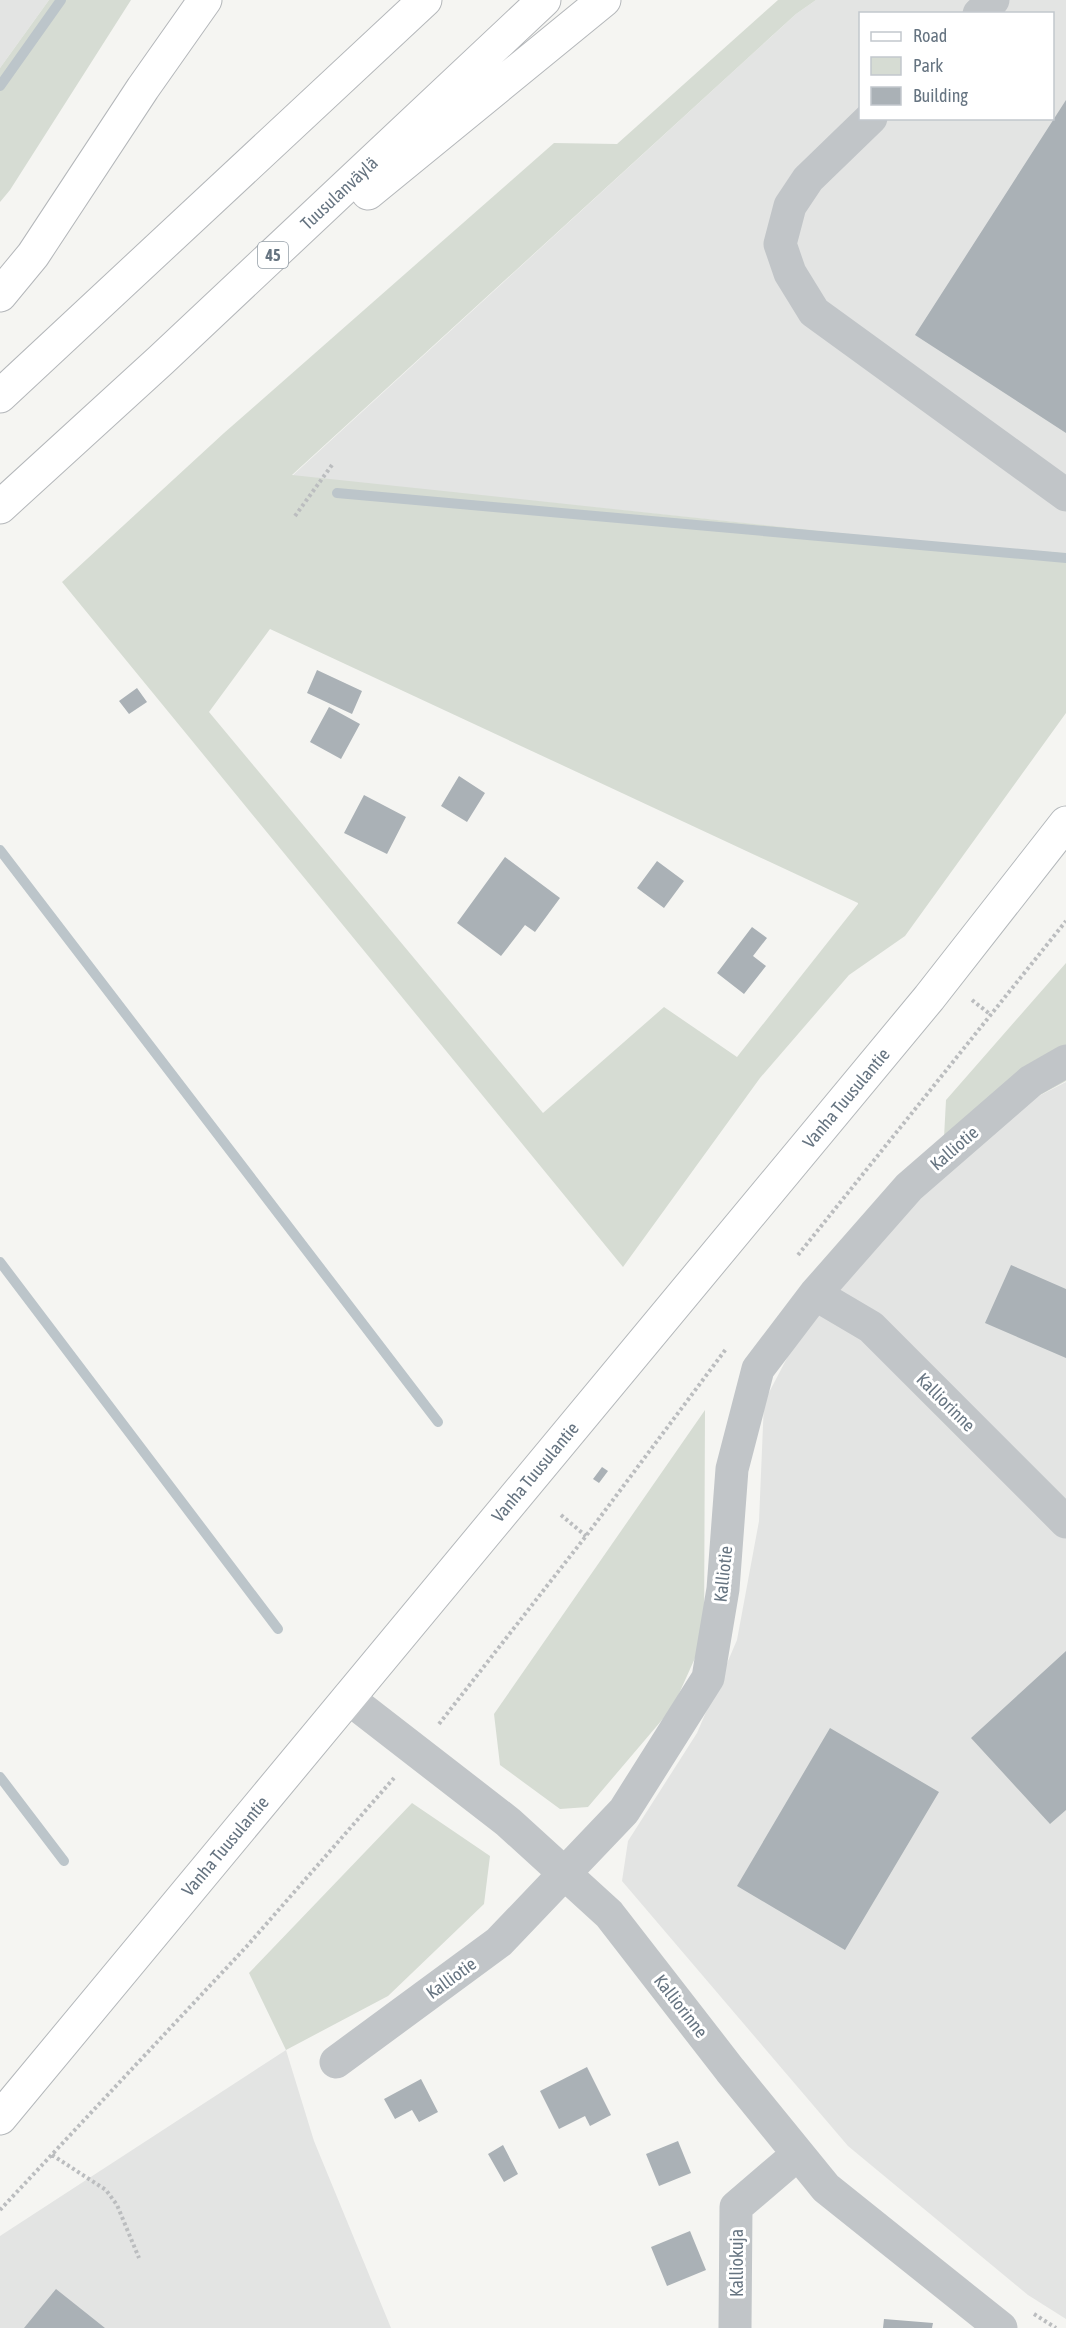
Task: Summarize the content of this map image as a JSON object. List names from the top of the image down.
{
  "streets": {
    "main road": ["Tuusulanväylä", "45", "Vanha Tuusulantie"],
    "street": ["Kalliotie", "Kalliorinne", "Kalliokuja"]
  },
  "crossings": [
    ["Vanha Tuusulantie", "Kalliorinne"],
    ["Kalliotie", "Kalliorinne"],
    ["Kalliorinne", "Kalliokuja"]
  ],
  "legend": ["Road", "Park", "Building"]
}
